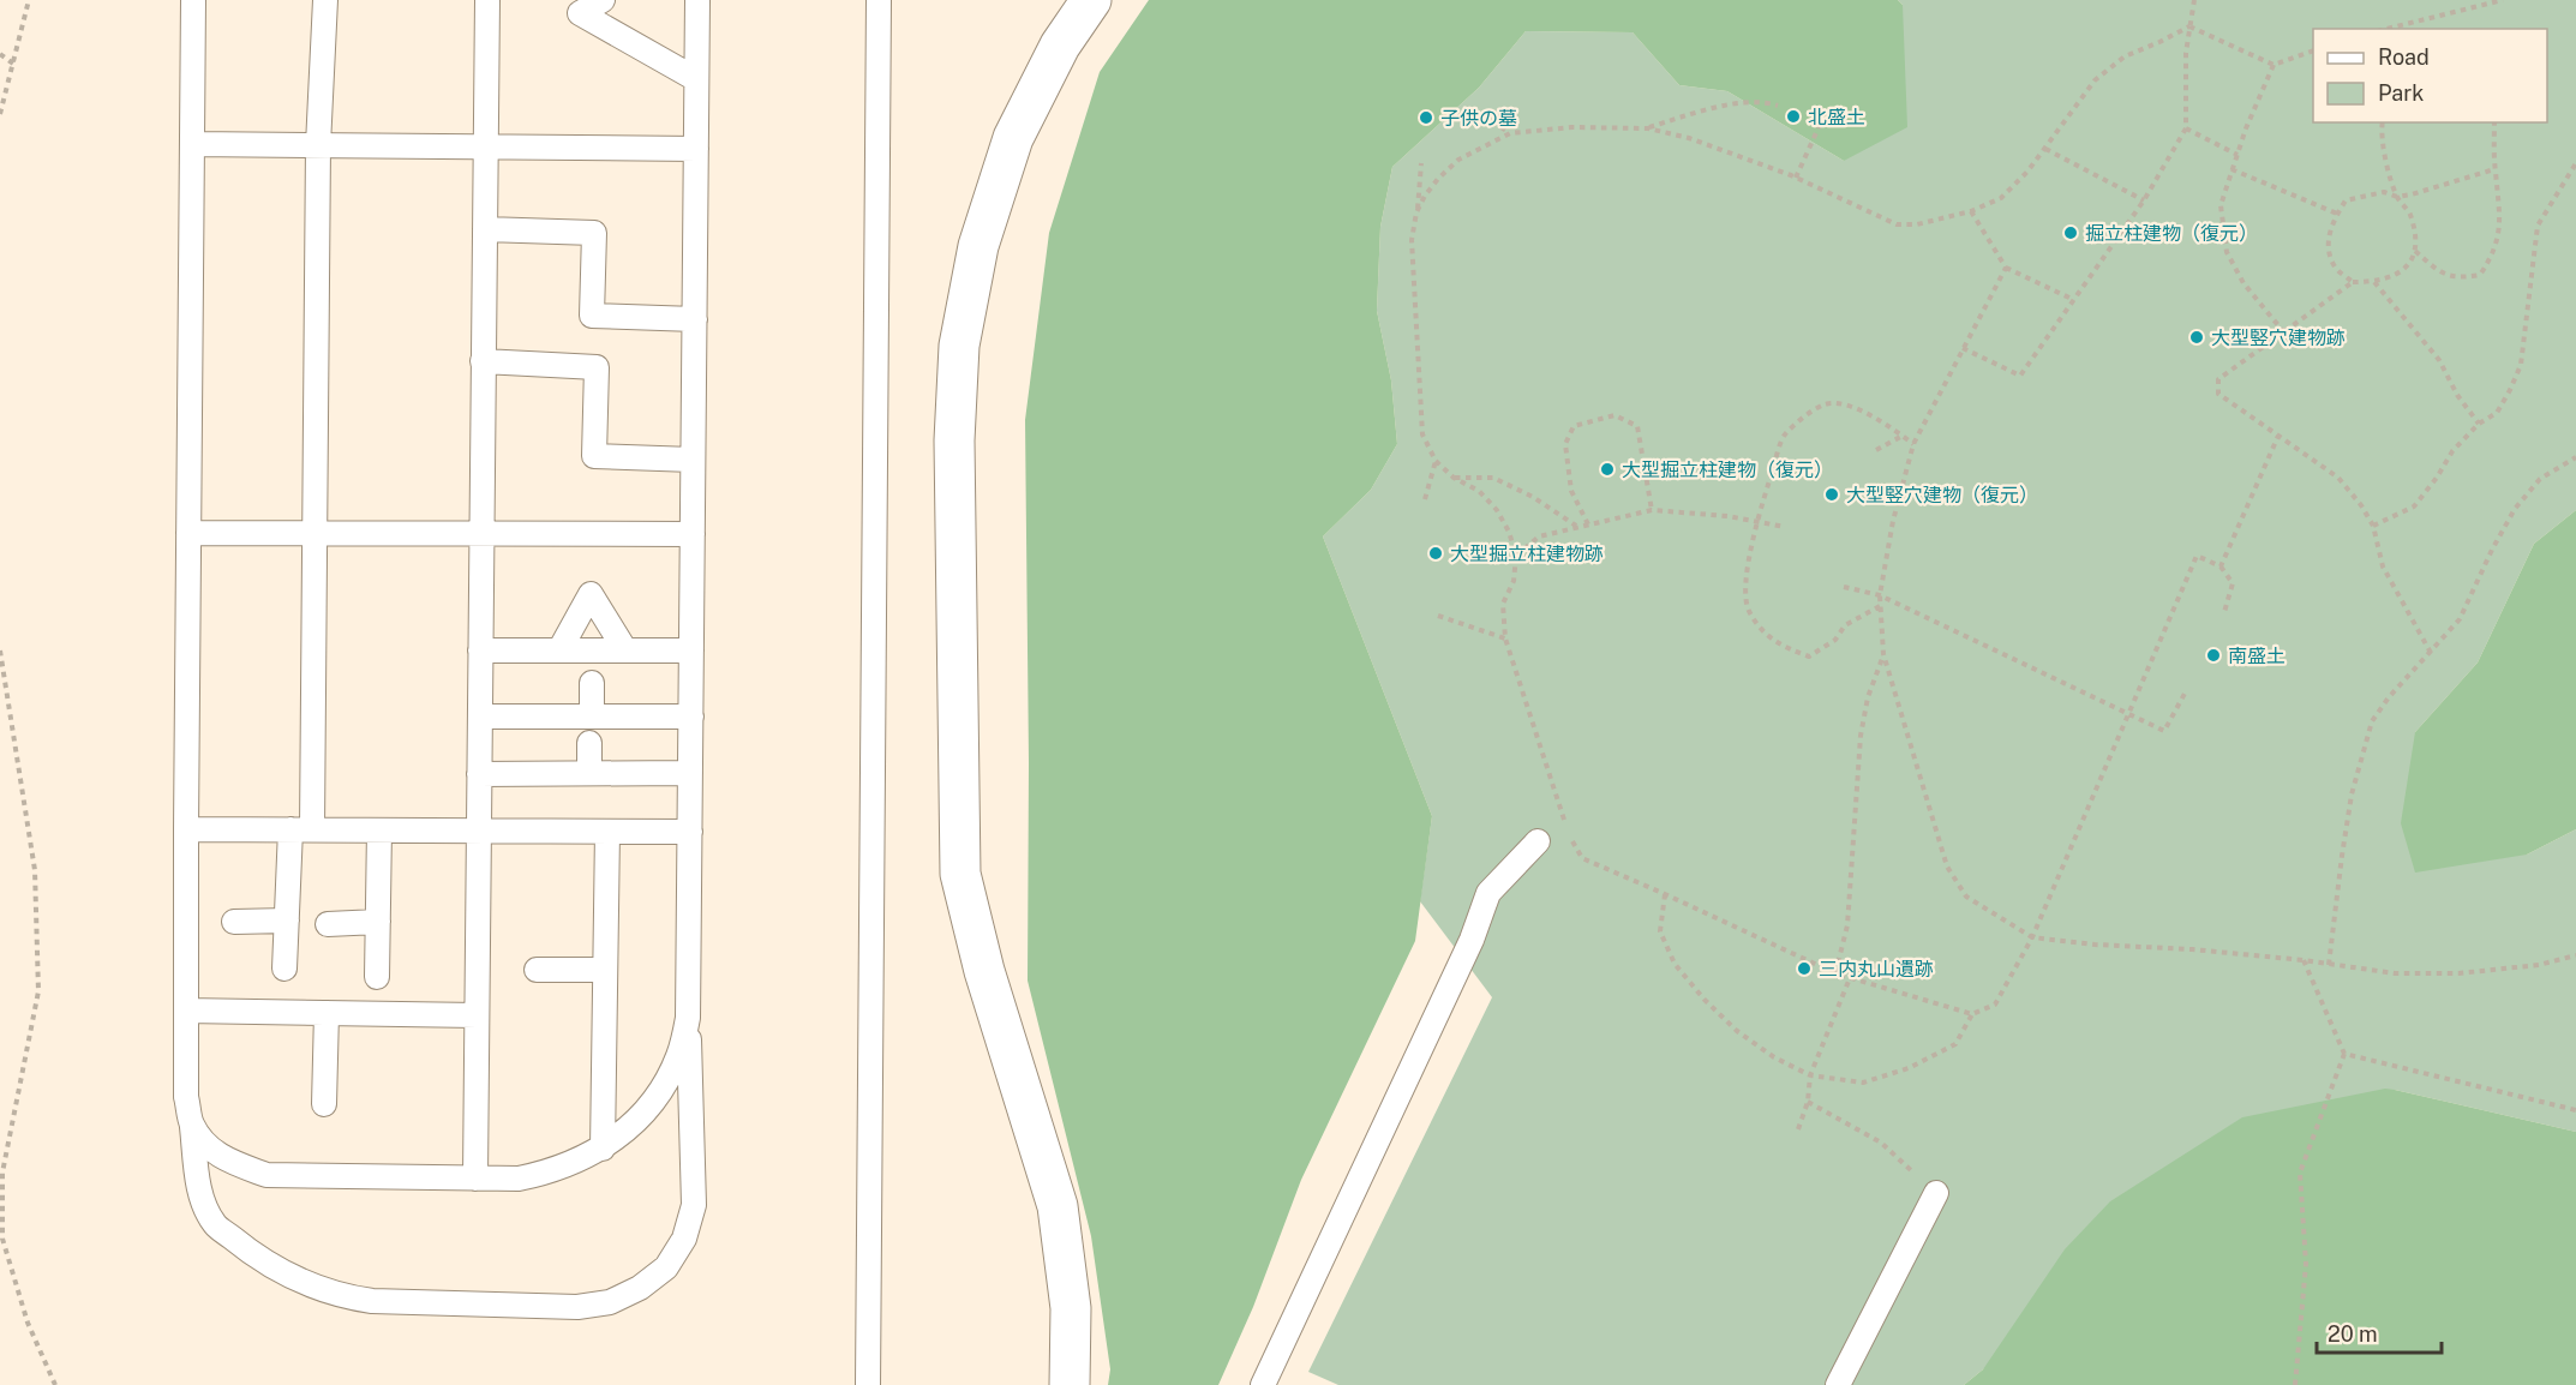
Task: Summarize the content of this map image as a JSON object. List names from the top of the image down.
{
  "places": [
    "北盛土",
    "子供の墓",
    "掘立柱建物（復元）",
    "大型竪穴建物跡",
    "大型掘立柱建物（復元）",
    "大型竪穴建物（復元）",
    "大型掘立柱建物跡",
    "南盛土",
    "三内丸山遺跡"
  ],
  "legend": ["Road", "Park"],
  "scale_bar": "20 m"
}
